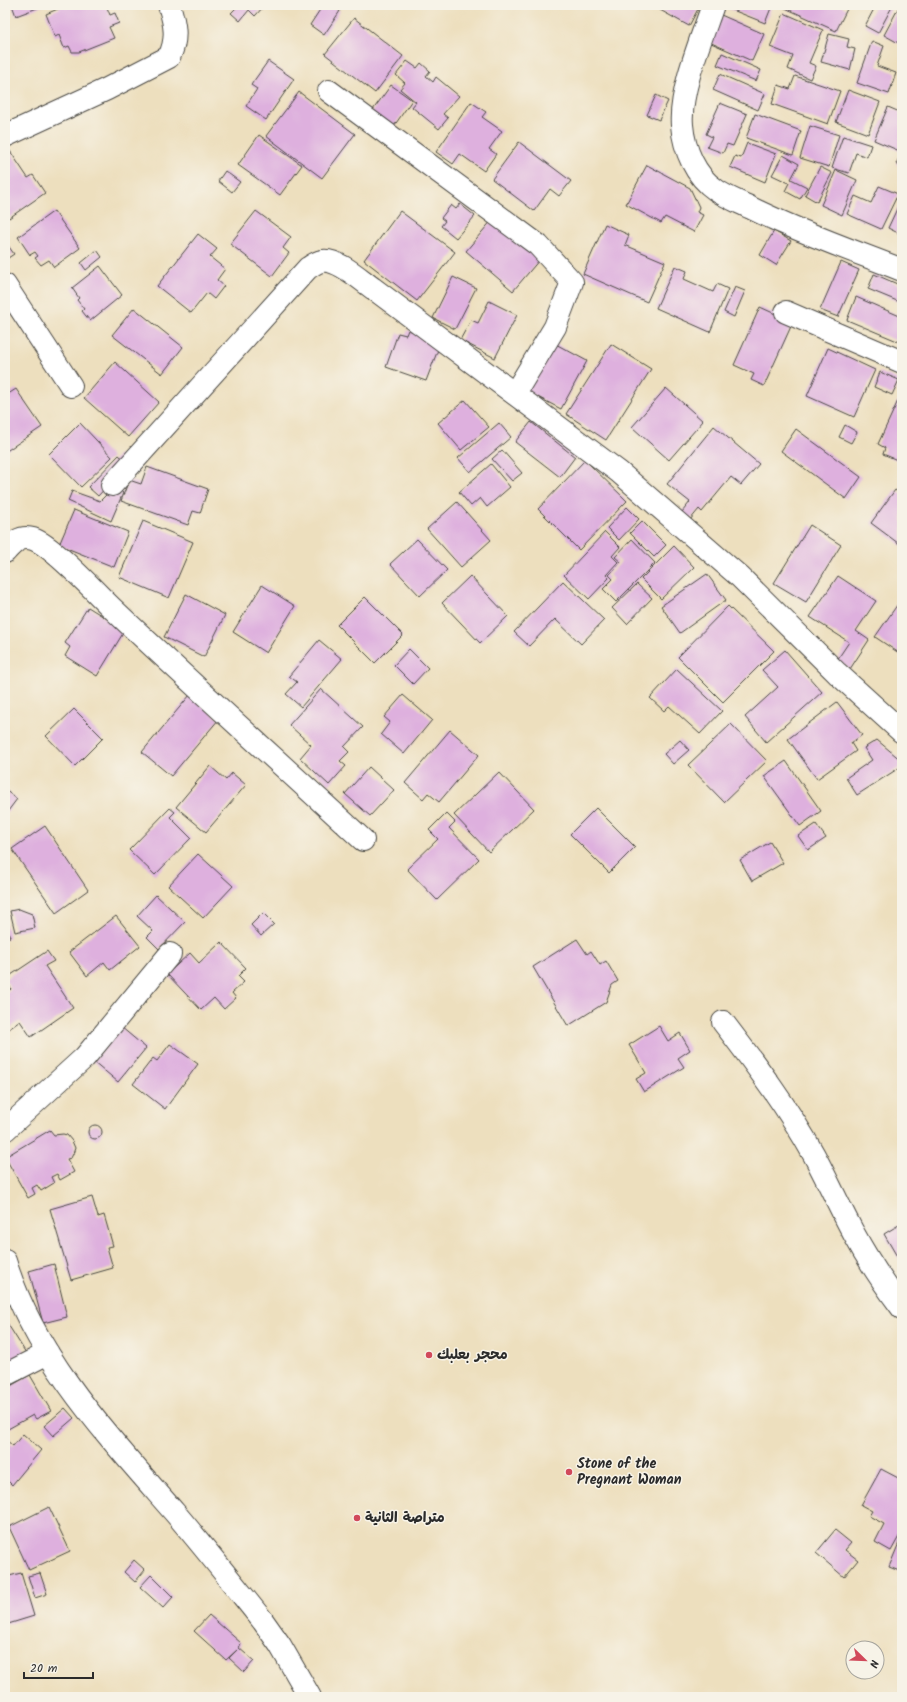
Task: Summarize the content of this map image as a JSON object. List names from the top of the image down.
{
  "places": ["محجر بعلبك", "Stone of the Pregnant Woman", "متراصة الثانية"],
  "scale_bar": "20 m",
  "north": "bottom right"
}
